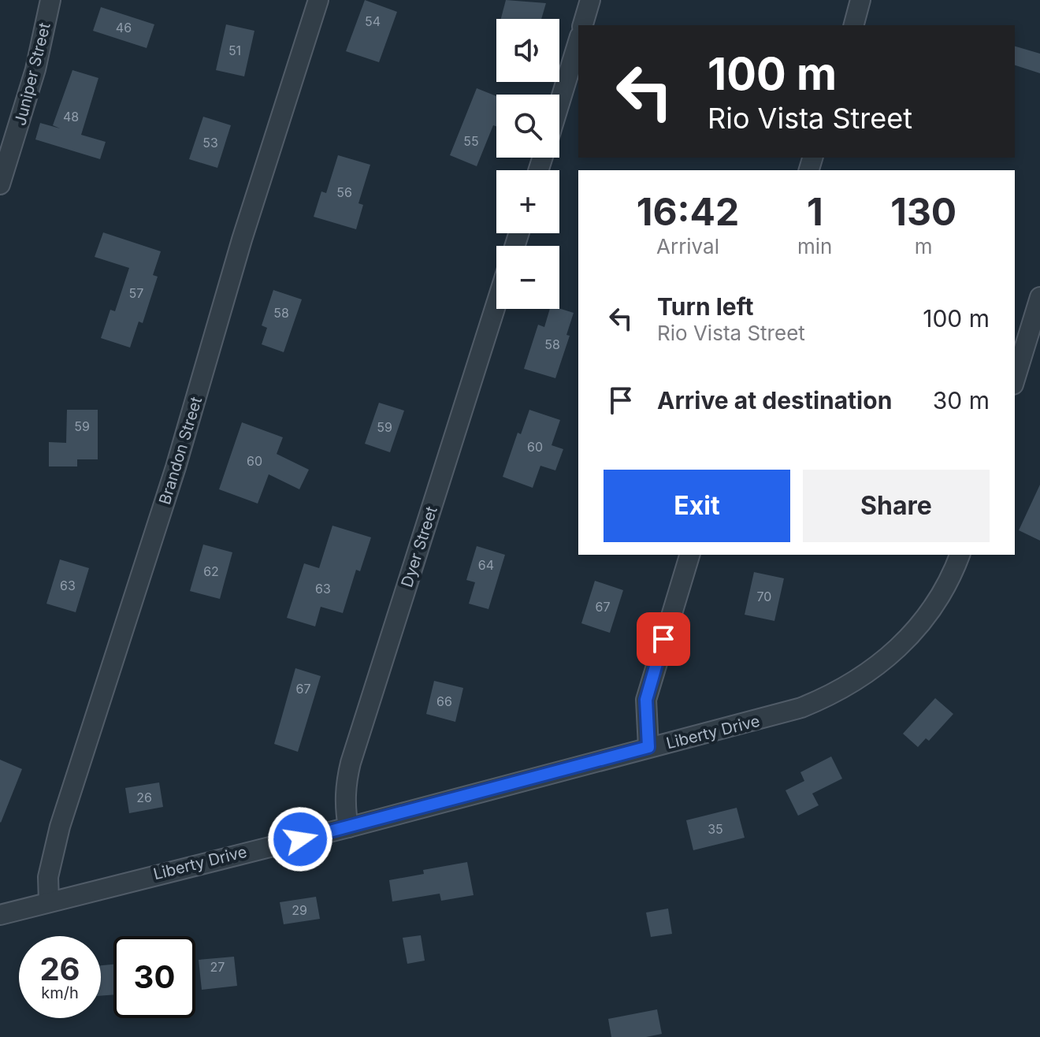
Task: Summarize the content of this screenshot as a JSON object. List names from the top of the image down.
{
  "streets": {
    "street": [
      "Juniper Street",
      "Brandon Street",
      "Dyer Street",
      "Liberty Drive"
    ]
  },
  "crossings": [
    ["Brandon Street", "Liberty Drive"],
    ["Dyer Street", "Liberty Drive"]
  ],
  "house_numbers": [
    "54",
    "46",
    "51",
    "48",
    "55",
    "53",
    "56",
    "57",
    "58",
    "58",
    "59",
    "59",
    "60",
    "60",
    "64",
    "62",
    "63",
    "63",
    "70",
    "67",
    "67",
    "66",
    "26",
    "35",
    "29",
    "27"
  ],
  "page": {
    "map_buttons": ["+", "−"],
    "turn": ["100 m", "Rio Vista Street"],
    "eta": [
      "16:42",
      "Arrival",
      "1",
      "min",
      "130",
      "m"
    ],
    "list": [
      {
        "name": "Turn left",
        "note": "Rio Vista Street",
        "value": "100 m"
      },
      {
        "name": "Arrive at destination",
        "value": "30 m"
      }
    ],
    "buttons": ["Exit", "Share"],
    "speed": "26 km/h",
    "limit": "30"
  }
}
